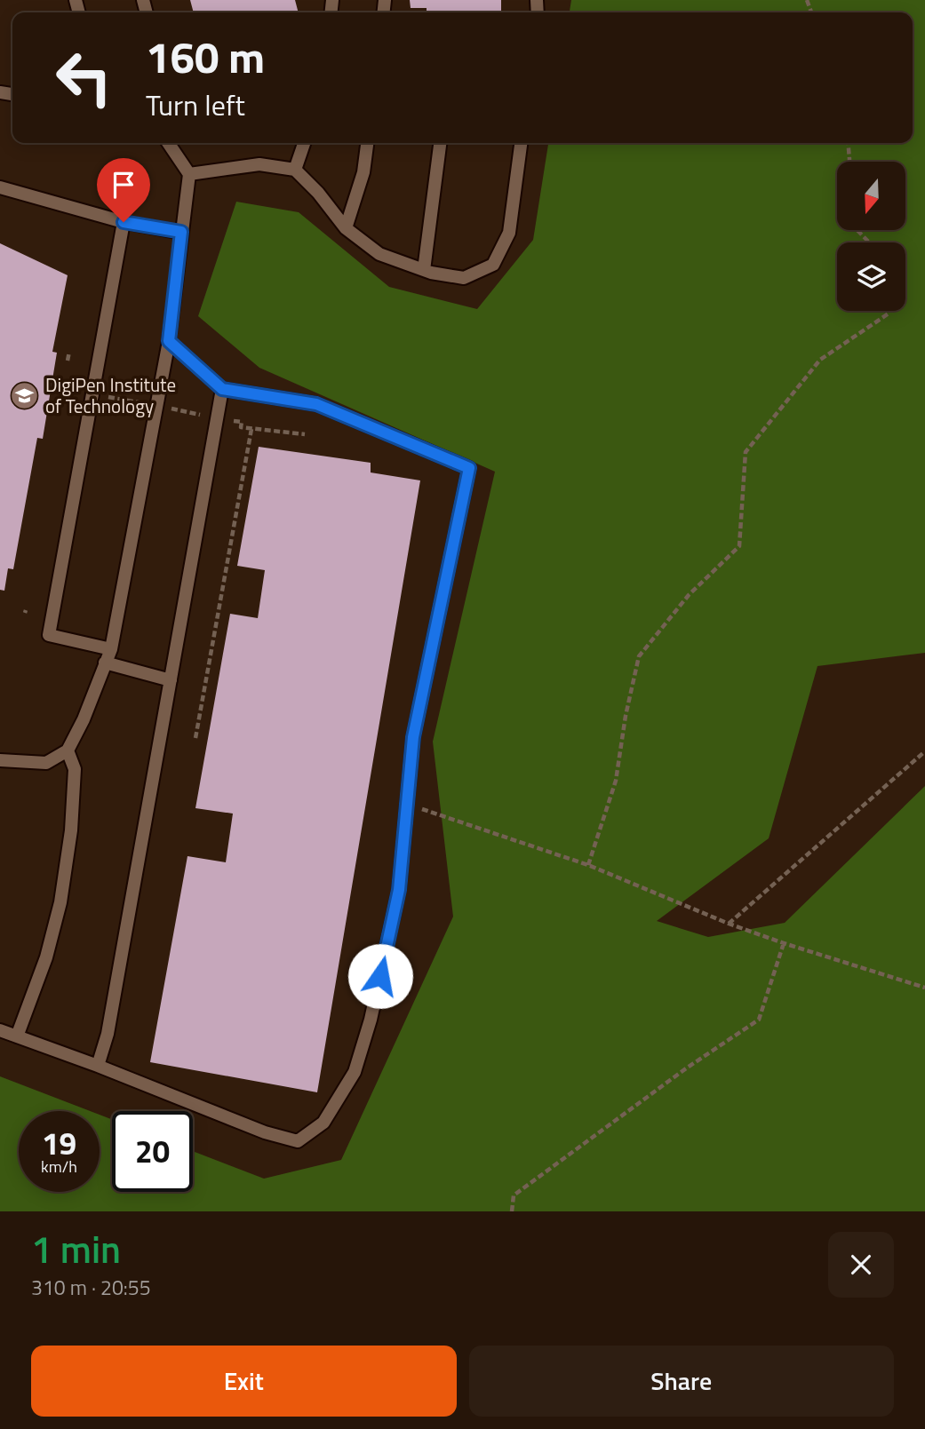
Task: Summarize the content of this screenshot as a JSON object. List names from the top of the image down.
{
  "places": {
    "school or university": ["DigiPen Institute of Technology"]
  },
  "north": "bottom",
  "page": {
    "turn": ["160 m", "Turn left"],
    "speed": "19 km/h",
    "limit": "20",
    "heading": ["1 min", "310 m · 20:55"],
    "buttons": ["Exit", "Share"]
  }
}
